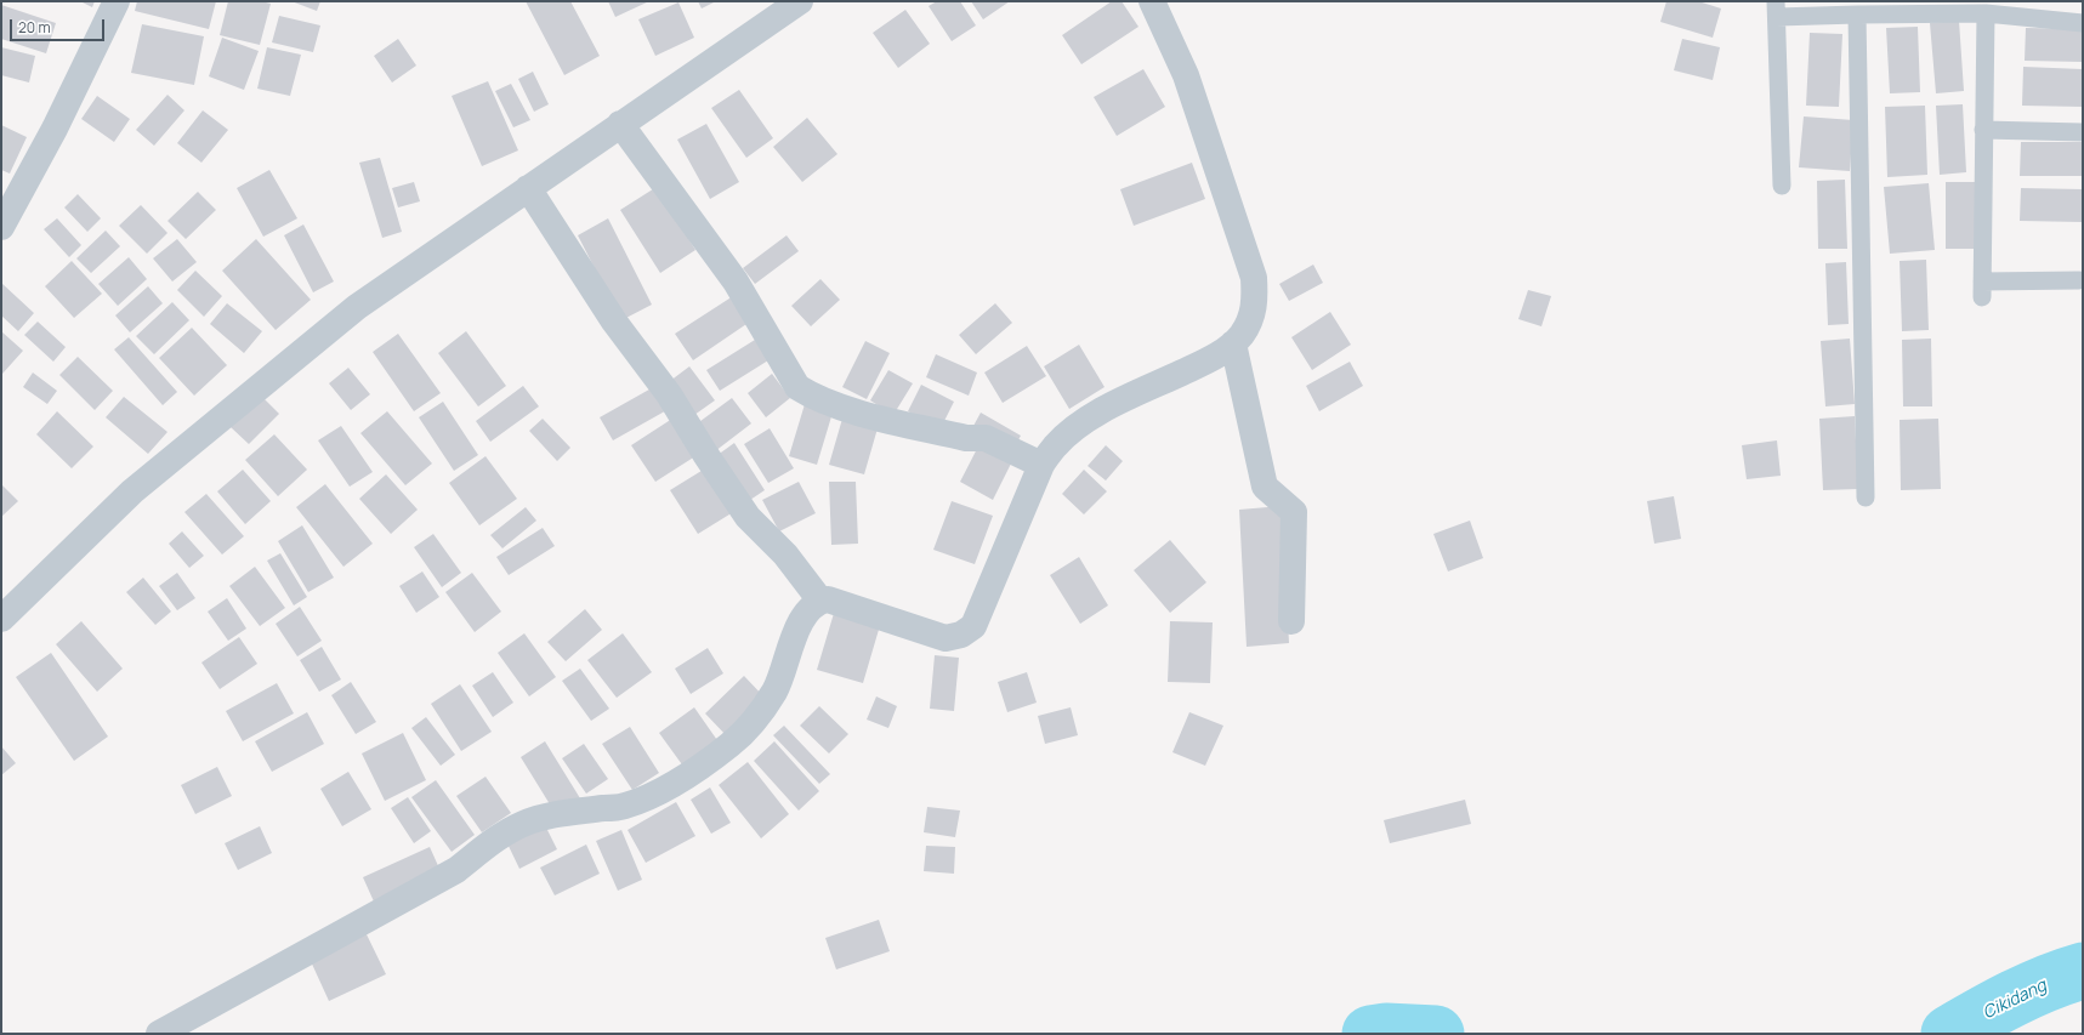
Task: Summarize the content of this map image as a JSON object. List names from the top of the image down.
{
  "water": ["Cikidang"],
  "scale_bar": "20 m"
}
